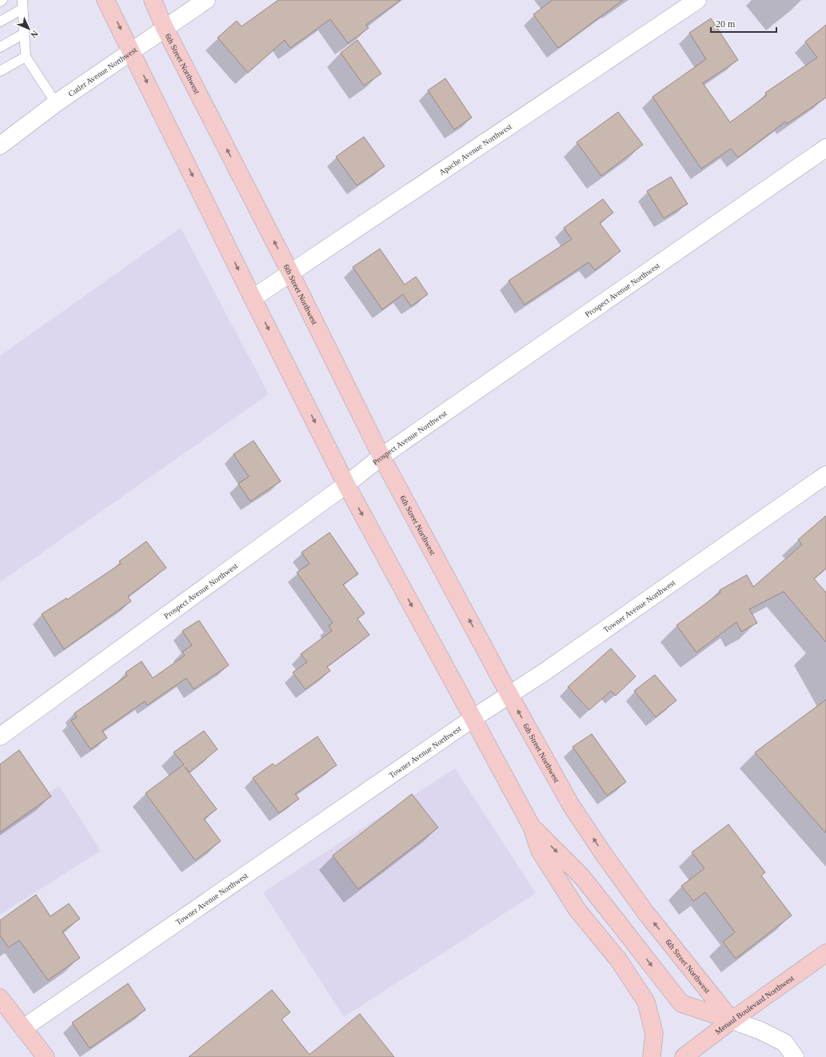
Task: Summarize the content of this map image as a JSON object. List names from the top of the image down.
{
  "streets": {
    "main road": ["6th Street Northwest", "Menaul Boulevard Northwest"],
    "street": [
      "Cutler Avenue Northwest",
      "Apache Avenue Northwest",
      "Prospect Avenue Northwest",
      "Towner Avenue Northwest"
    ]
  },
  "crossings": [
    ["6th Street Northwest", "Cutler Avenue Northwest"],
    ["6th Street Northwest", "Apache Avenue Northwest"],
    ["6th Street Northwest", "Prospect Avenue Northwest"],
    ["6th Street Northwest", "Towner Avenue Northwest"],
    ["6th Street Northwest", "Menaul Boulevard Northwest"]
  ],
  "scale_bar": "20 m",
  "north": "bottom right"
}
